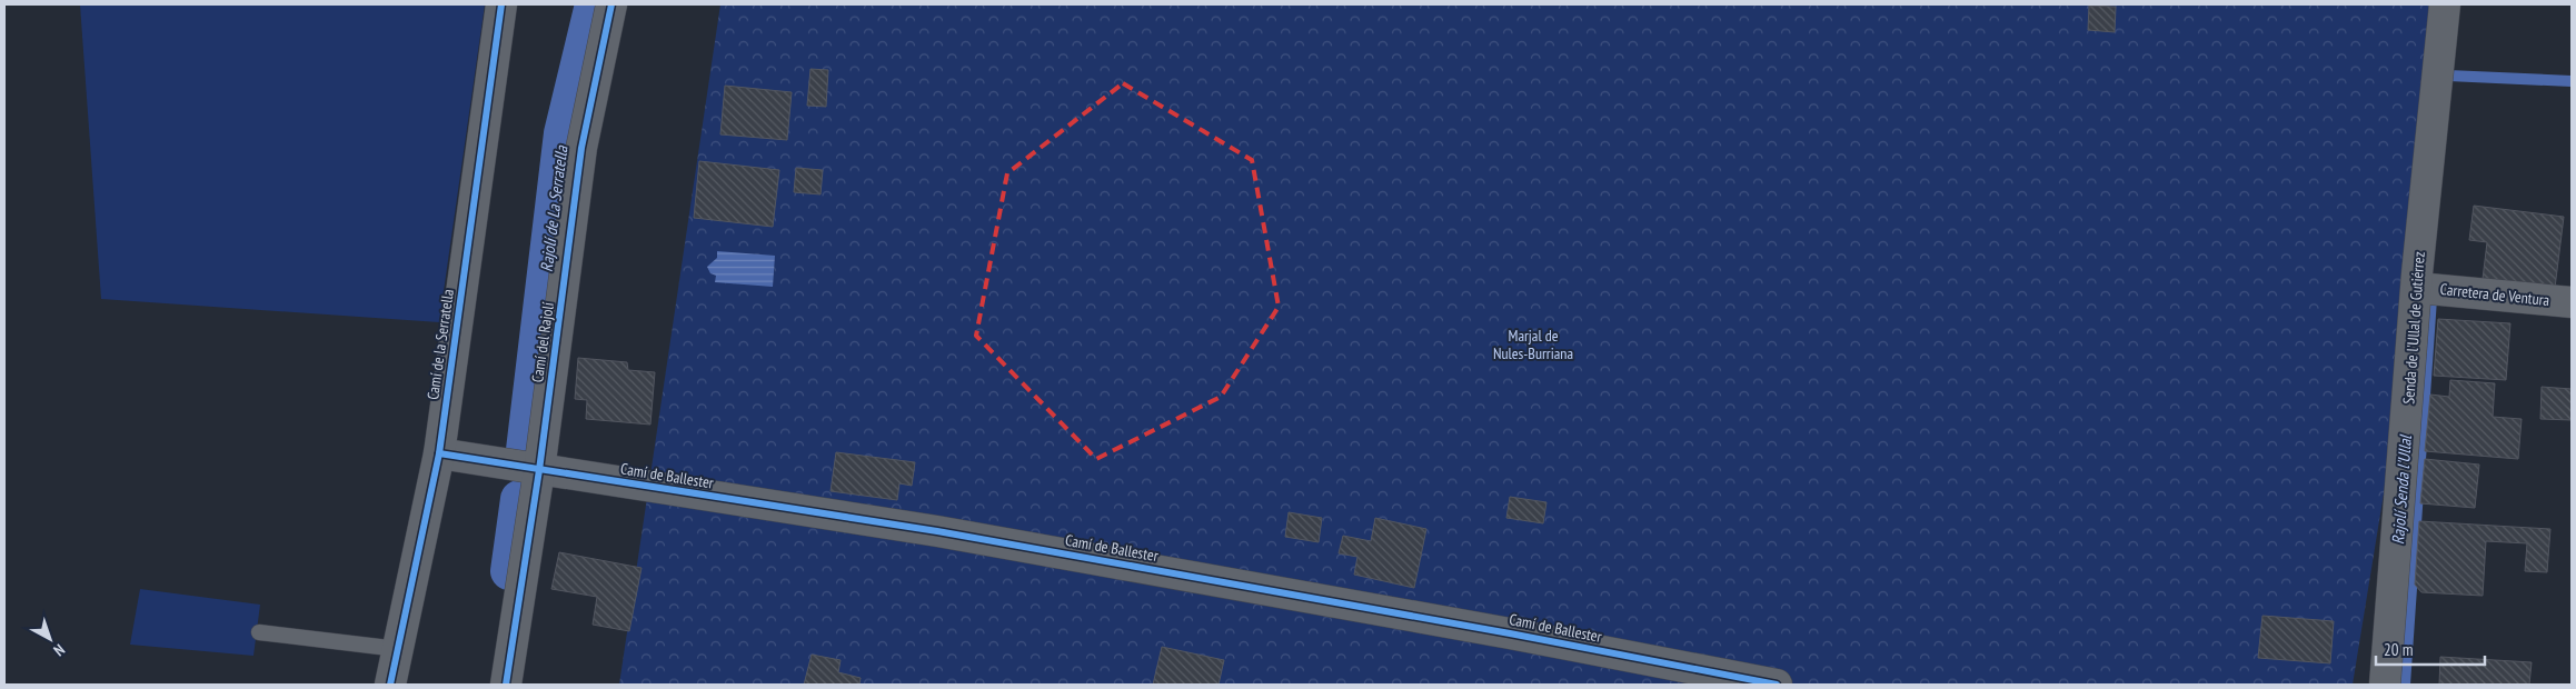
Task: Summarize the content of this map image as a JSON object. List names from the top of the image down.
{
  "streets": {
    "street": [
      "Carretera de Ventura",
      "Senda de l'Ullal de Gutiérrez",
      "Camí del Rajolí",
      "Camí de la Serratella",
      "Camí de Ballester"
    ]
  },
  "crossings": [
    ["Carretera de Ventura", "Senda de l'Ullal de Gutiérrez"],
    ["Camí del Rajolí", "Camí de Ballester"],
    ["Camí de la Serratella", "Camí de Ballester"]
  ],
  "water": ["Rajolí de La Serratella", "Rajolí Senda l'Ullal"],
  "parks": ["Marjal de Nules-Burriana"],
  "scale_bar": "20 m",
  "north": "bottom right"
}
